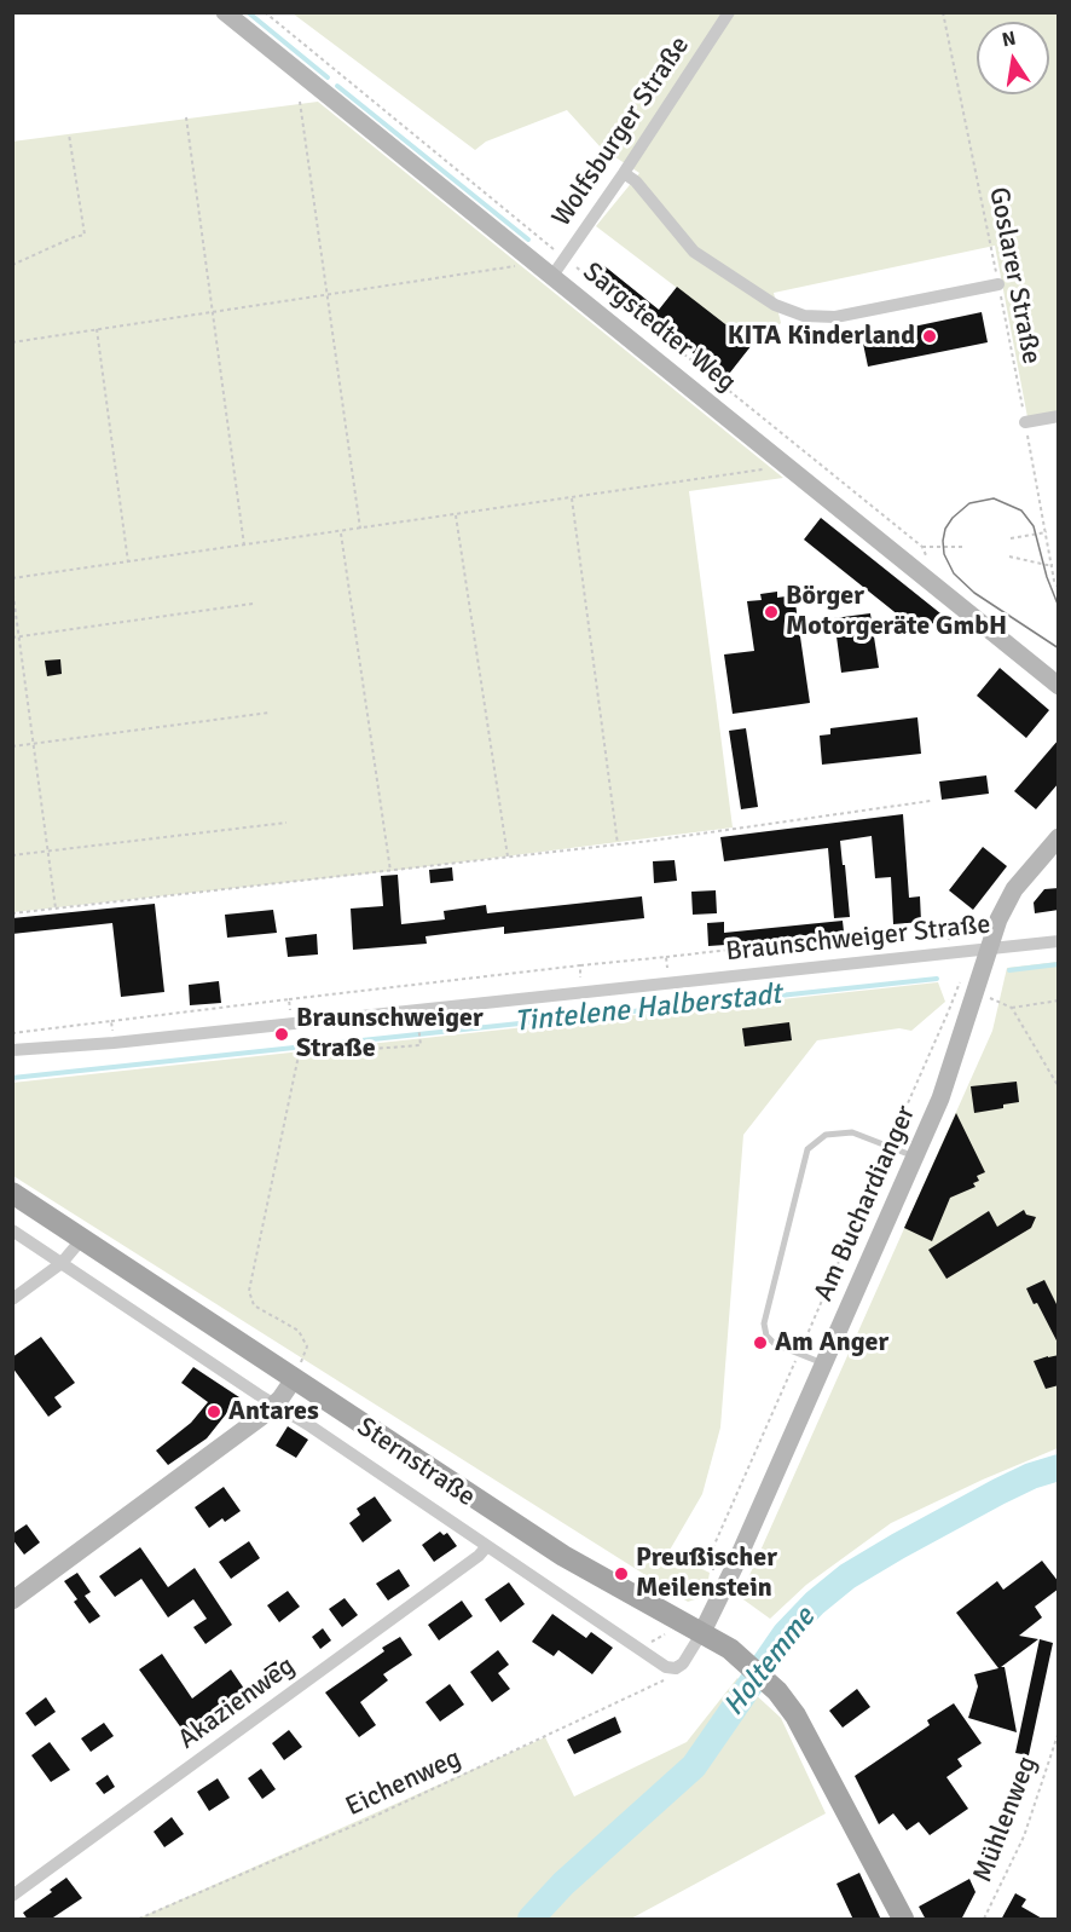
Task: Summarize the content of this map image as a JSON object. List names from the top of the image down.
{
  "streets": {
    "main road": ["Sternstraße"],
    "street": [
      "Wolfsburger Straße",
      "Sargstedter Weg",
      "Braunschweiger Straße",
      "Am Buchardianger",
      "Akazienweg"
    ],
    "path": ["Goslarer Straße", "Eichenweg", "Mühlenweg"]
  },
  "crossings": [
    ["Wolfsburger Straße", "Sargstedter Weg"],
    ["Braunschweiger Straße", "Am Buchardianger"],
    ["Am Buchardianger", "Sternstraße"],
    ["Sternstraße", "Akazienweg"],
    ["Sternstraße", "Eichenweg"]
  ],
  "water": ["Tintelene Halberstadt", "Holtemme"],
  "places": [
    "KITA Kinderland",
    "Börger Motorgeräte GmbH",
    "Braunschweiger Straße",
    "Am Anger",
    "Antares",
    "Preußischer Meilenstein"
  ],
  "north": "top"
}
